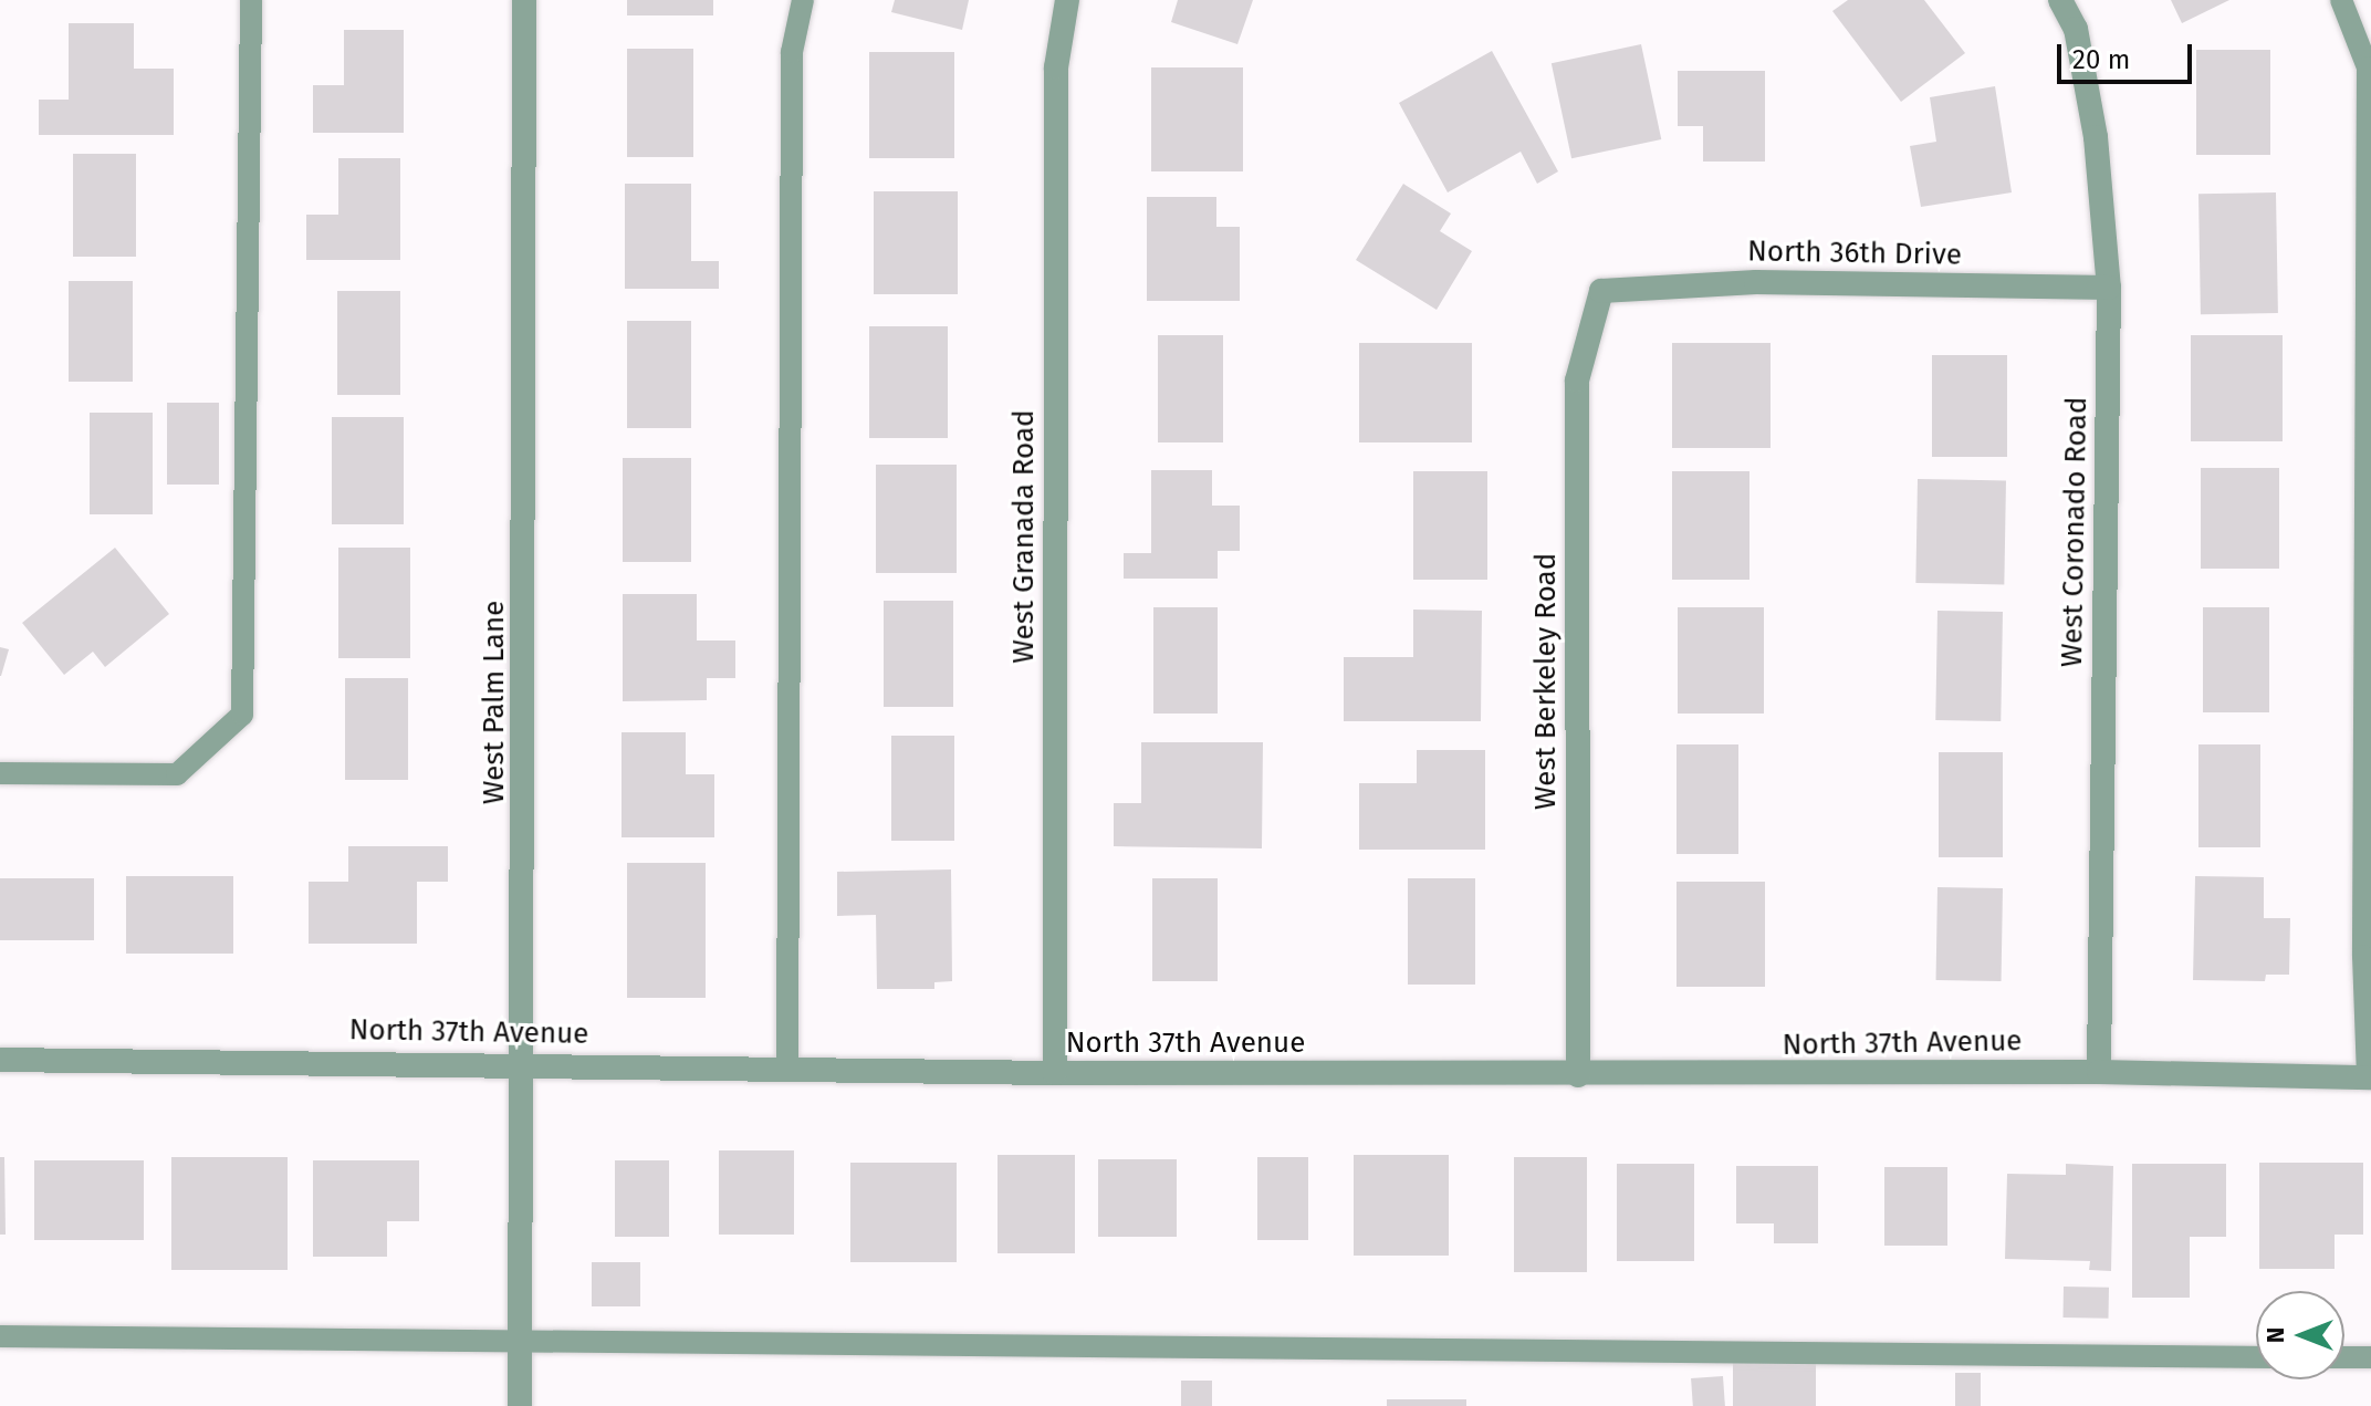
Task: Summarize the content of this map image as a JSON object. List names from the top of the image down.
{
  "streets": {
    "street": [
      "North 36th Drive",
      "West Coronado Road",
      "West Granada Road",
      "West Berkeley Road",
      "West Palm Lane",
      "North 37th Avenue"
    ]
  },
  "crossings": [
    ["North 36th Drive", "West Coronado Road"],
    ["North 36th Drive", "West Berkeley Road"],
    ["West Coronado Road", "North 37th Avenue"],
    ["West Granada Road", "North 37th Avenue"],
    ["West Berkeley Road", "North 37th Avenue"],
    ["West Palm Lane", "North 37th Avenue"]
  ],
  "scale_bar": "20 m",
  "north": "left"
}
